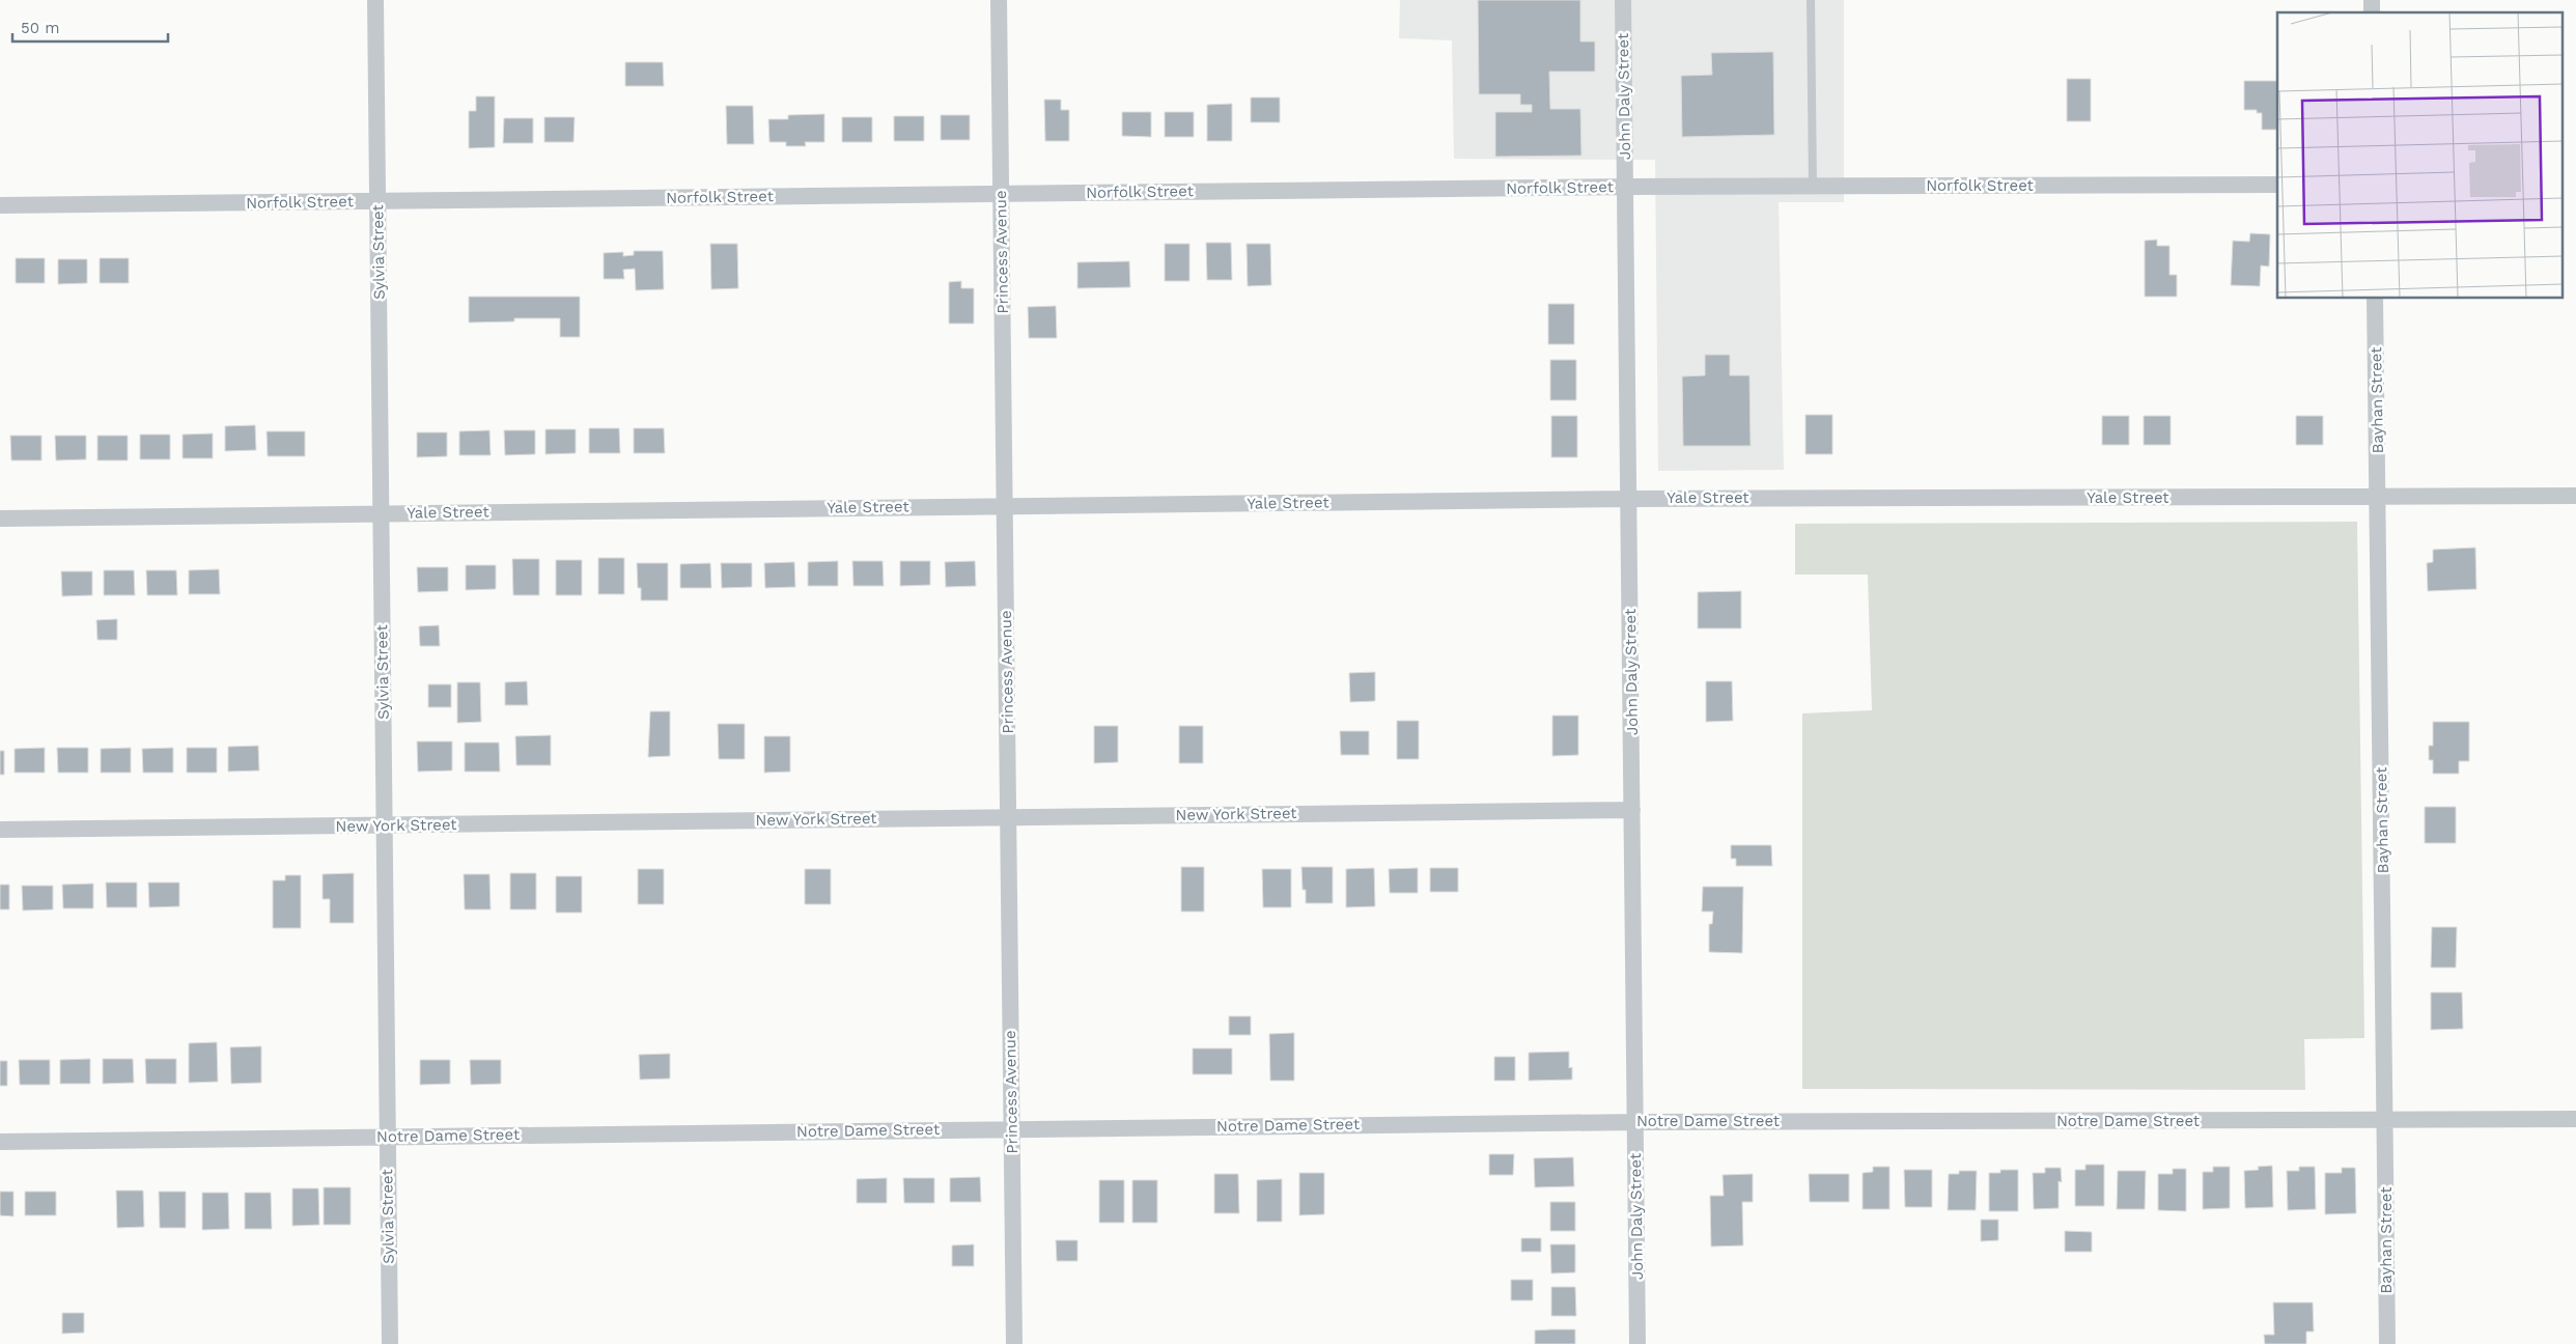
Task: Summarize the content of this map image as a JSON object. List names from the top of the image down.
{
  "streets": {
    "street": [
      "John Daly Street",
      "Norfolk Street",
      "Sylvia Street",
      "Princess Avenue",
      "Bayhan Street",
      "Yale Street",
      "New York Street",
      "Notre Dame Street"
    ]
  },
  "crossings": [
    ["John Daly Street", "Norfolk Street"],
    ["John Daly Street", "Yale Street"],
    ["John Daly Street", "New York Street"],
    ["John Daly Street", "Notre Dame Street"],
    ["Norfolk Street", "Sylvia Street"],
    ["Norfolk Street", "Princess Avenue"],
    ["Sylvia Street", "Yale Street"],
    ["Sylvia Street", "New York Street"],
    ["Sylvia Street", "Notre Dame Street"],
    ["Princess Avenue", "Yale Street"],
    ["Princess Avenue", "New York Street"],
    ["Princess Avenue", "Notre Dame Street"],
    ["Bayhan Street", "Yale Street"],
    ["Bayhan Street", "Notre Dame Street"]
  ],
  "scale_bar": "50 m"
}
